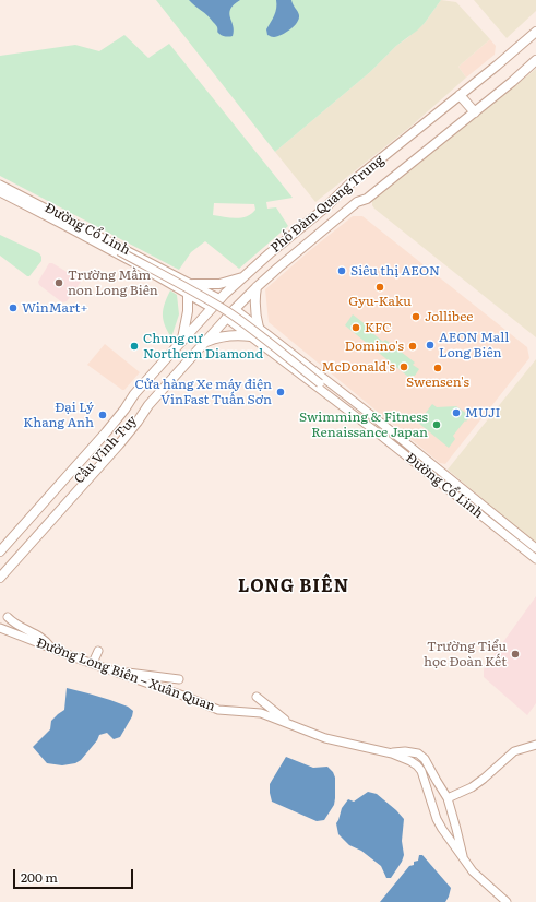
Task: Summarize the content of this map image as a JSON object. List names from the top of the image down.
{
  "streets": {
    "highway": ["Phố Đàm Quang Trung", "Cầu Vĩnh Tuy"],
    "main road": ["Đường Cổ Linh", "Đường Long Biên – Xuân Quan"]
  },
  "crossings": [
    ["Phố Đàm Quang Trung", "Đường Cổ Linh"],
    ["Phố Đàm Quang Trung", "Cầu Vĩnh Tuy"]
  ],
  "districts": ["LONG BIÊN"],
  "places": [
    "Siêu thị AEON",
    "Trường Mầm non Long Biên",
    "Gyu-Kaku",
    "WinMart+",
    "Jollibee",
    "KFC",
    "AEON Mall Long Biên",
    "Chung cư Northern Diamond",
    "Domino's",
    "McDonald's",
    "Swensen's",
    "Cửa hàng Xe máy điện VinFast Tuấn Sơn",
    "MUJI",
    "Đại Lý Khang Anh",
    "Swimming & Fitness Renaissance Japan",
    "Trường Tiểu học Đoàn Kết"
  ],
  "scale_bar": "200 m"
}
